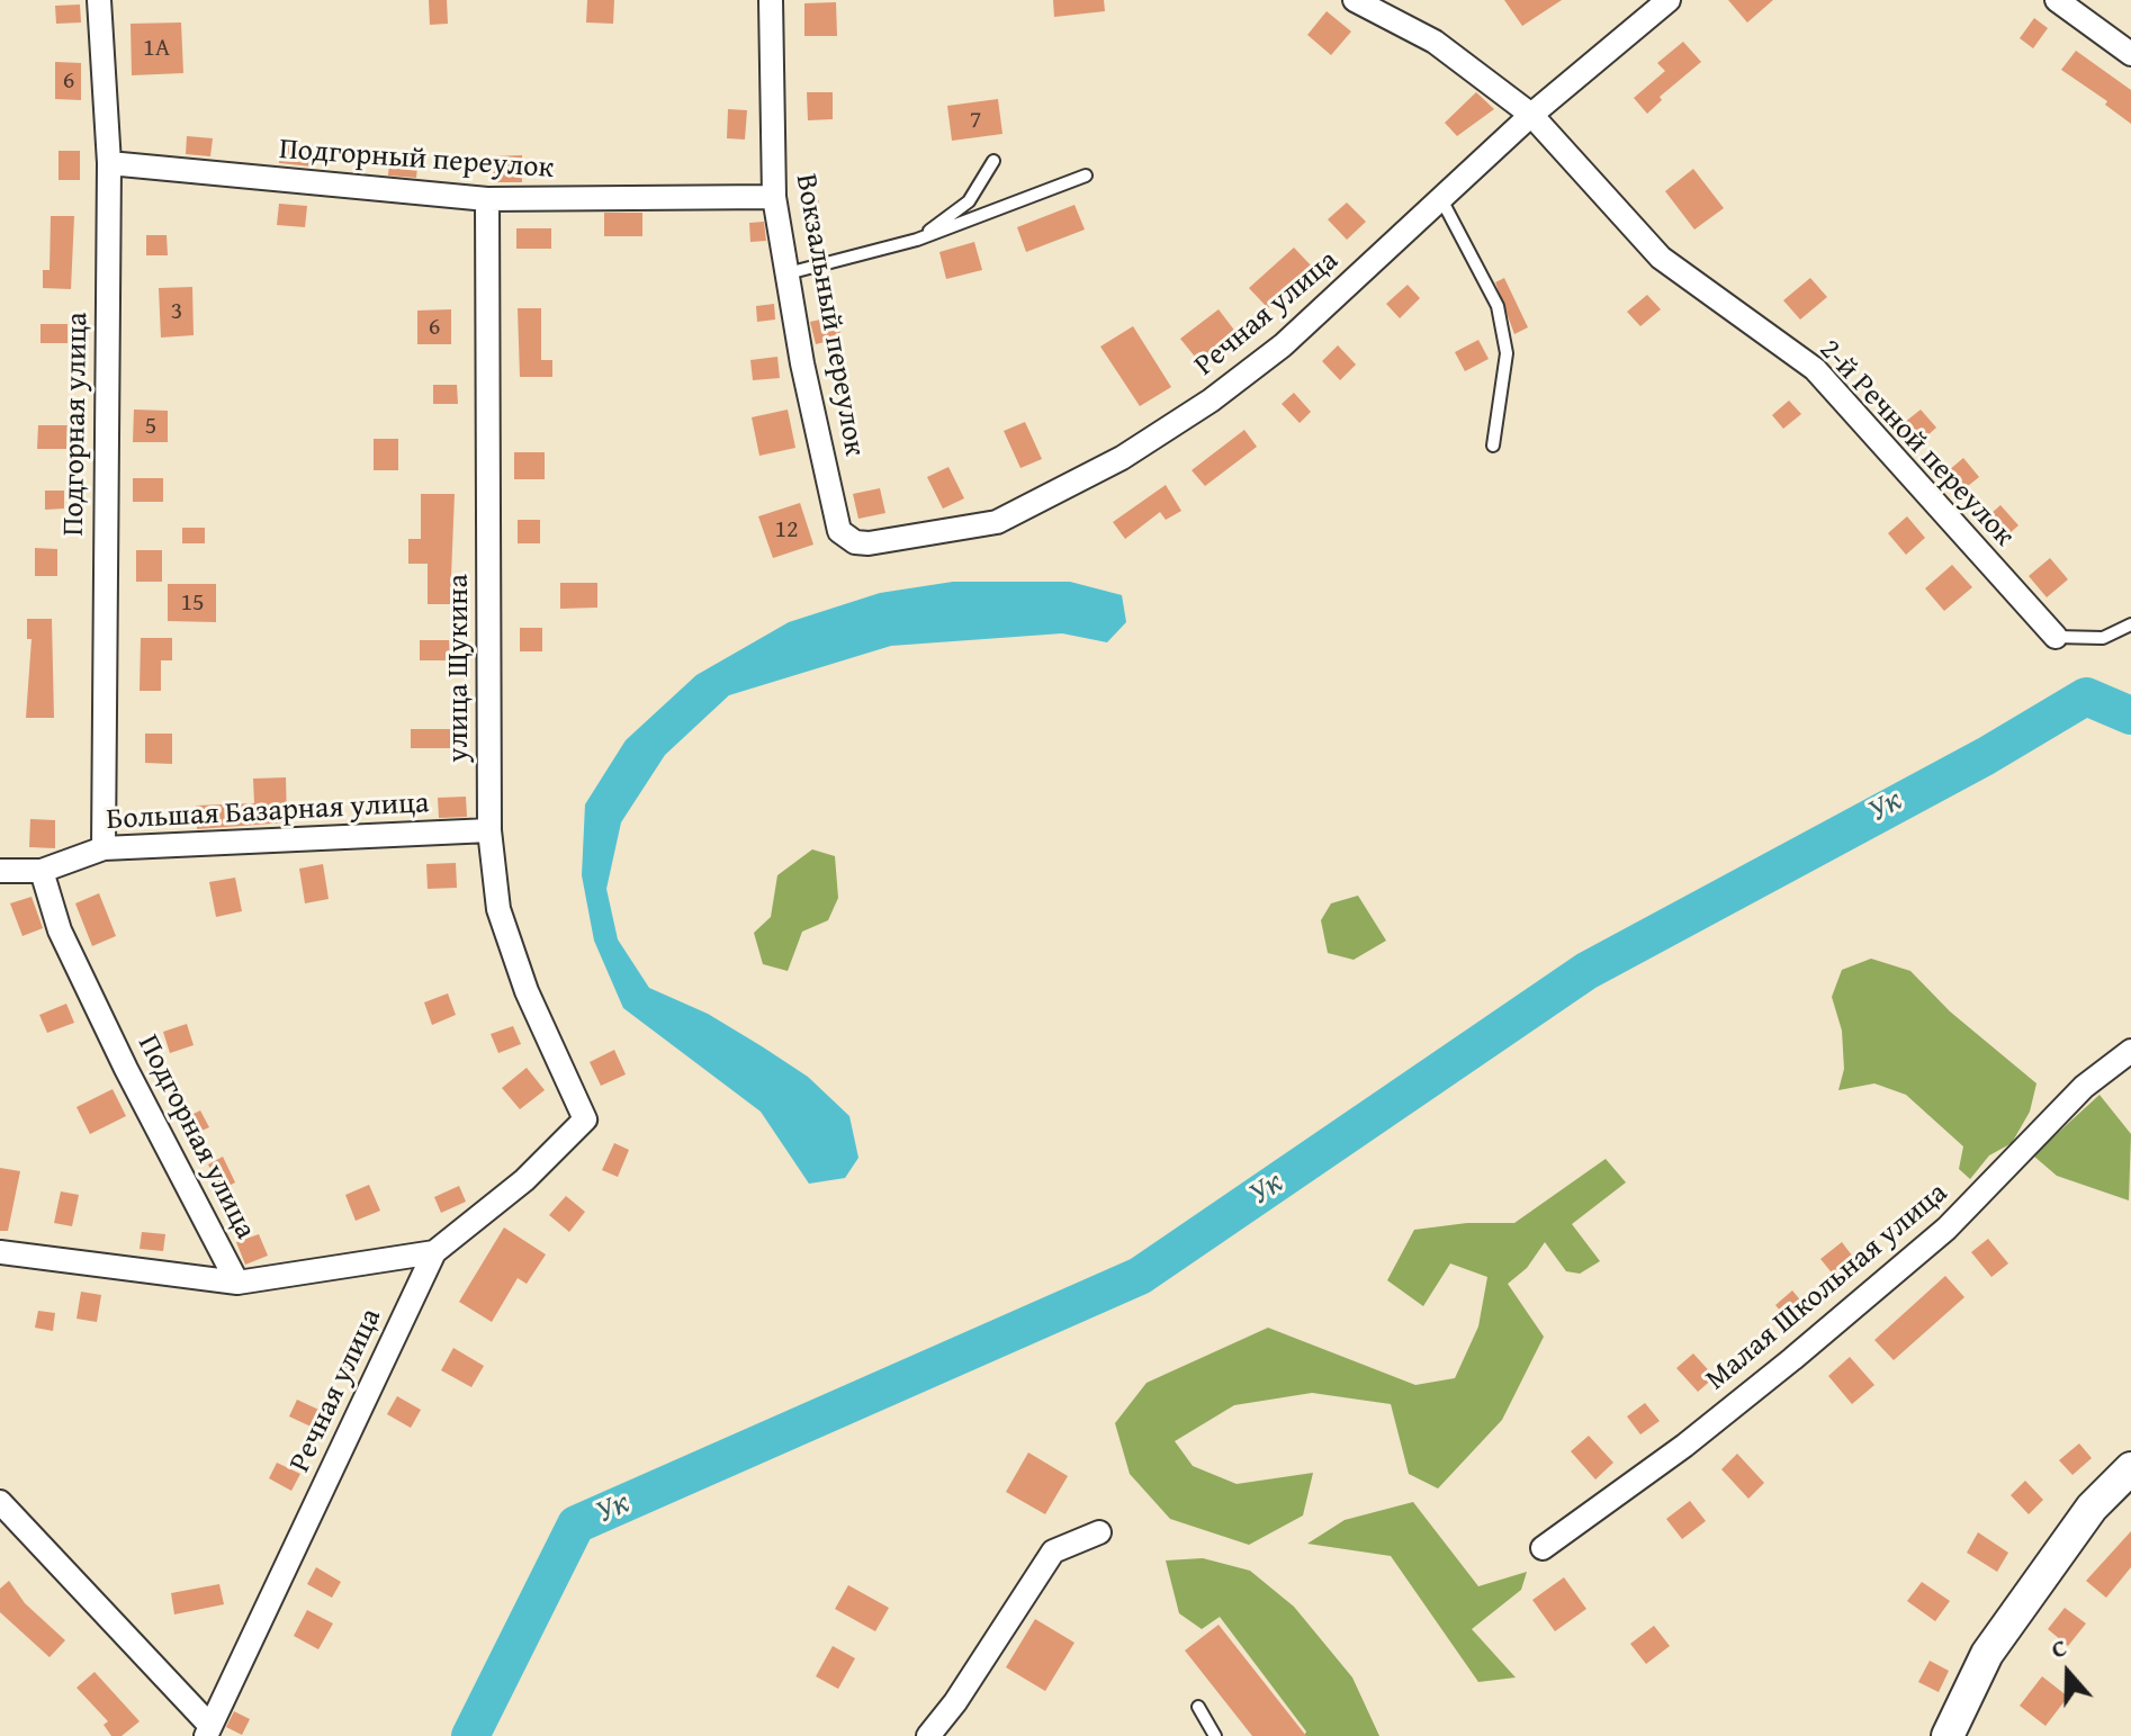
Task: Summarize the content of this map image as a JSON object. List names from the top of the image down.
{
  "streets": {
    "street": [
      "Подгорный переулок",
      "Речная улица",
      "Вокзальный переулок",
      "Подгорная улица",
      "2-й Речной переулок",
      "улица Щукина",
      "Большая Базарная улица",
      "Малая Школьная улица"
    ]
  },
  "crossings": [
    ["Подгорный переулок", "Вокзальный переулок"],
    ["Подгорный переулок", "Подгорная улица"],
    ["Подгорный переулок", "улица Щукина"],
    ["Речная улица", "Вокзальный переулок"],
    ["Речная улица", "2-й Речной переулок"],
    ["Речная улица", "улица Щукина"],
    ["Подгорная улица", "Большая Базарная улица"],
    ["улица Щукина", "Большая Базарная улица"]
  ],
  "water": ["Ук"],
  "house_numbers": [
    "1А",
    "6",
    "7",
    "3",
    "6",
    "5",
    "12",
    "15"
  ],
  "north": "top"
}
